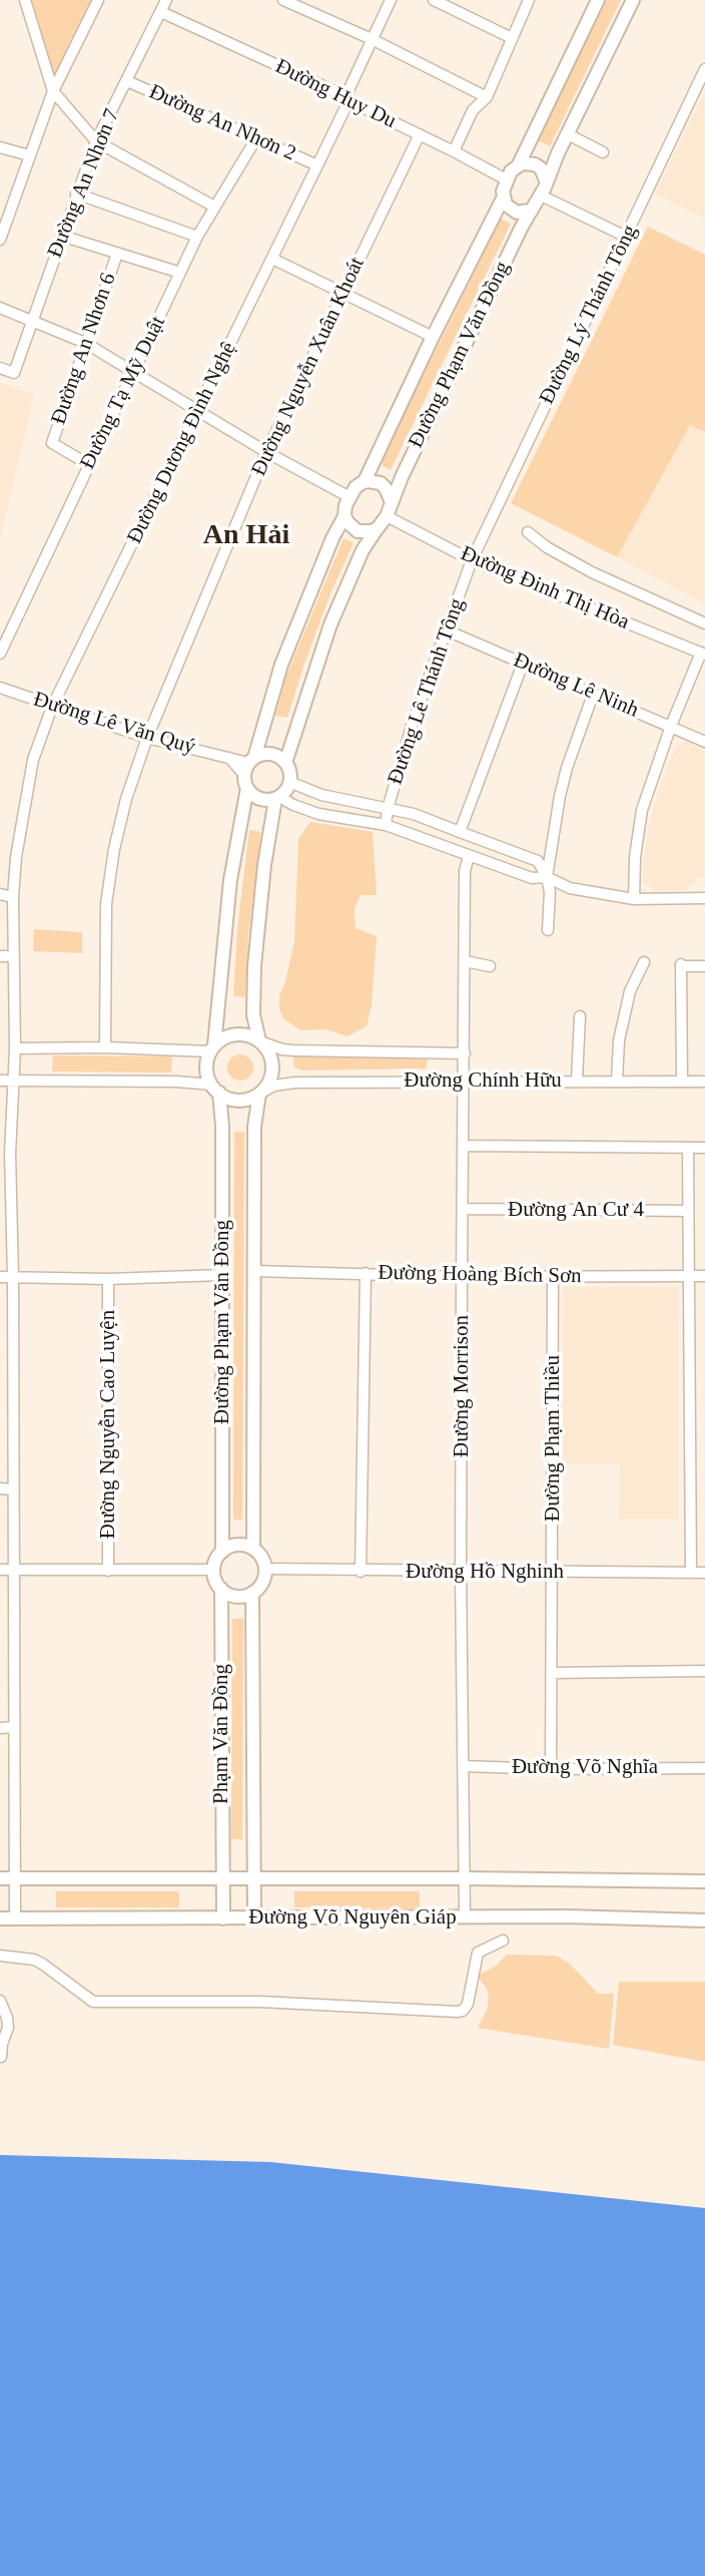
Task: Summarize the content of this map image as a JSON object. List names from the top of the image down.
{
  "streets": {
    "main road": ["Đường Phạm Văn Đồng", "Phạm Văn Đồng", "Đường Võ Nguyên Giáp"],
    "street": [
      "Đường Huy Du",
      "Đường An Nhơn 2",
      "Đường An Nhơn 7",
      "Đường Lý Thánh Tông",
      "Đường An Nhơn 6",
      "Đường Nguyễn Xuân Khoát",
      "Đường Tạ Mỹ Duật",
      "Đường Dương Đình Nghệ",
      "Đường Đinh Thị Hòa",
      "Đường Lê Ninh",
      "Đường Lê Thánh Tông",
      "Đường Lê Văn Quý",
      "Đường Chính Hữu",
      "Đường An Cư 4",
      "Đường Hoàng Bích Sơn",
      "Đường Morrison",
      "Đường Nguyễn Cao Luyện",
      "Đường Phạm Thiều",
      "Đường Hồ Nghinh",
      "Đường Võ Nghĩa"
    ]
  },
  "crossings": [
    ["Đường Huy Du", "Đường An Nhơn 7"],
    ["Đường Huy Du", "Đường Phạm Văn Đồng"],
    ["Đường Huy Du", "Đường Nguyễn Xuân Khoát"],
    ["Đường Huy Du", "Đường Dương Đình Nghệ"],
    ["Đường An Nhơn 2", "Đường An Nhơn 7"],
    ["Đường An Nhơn 2", "Đường Tạ Mỹ Duật"],
    ["Đường An Nhơn 2", "Đường Dương Đình Nghệ"],
    ["Đường Lý Thánh Tông", "Đường Đinh Thị Hòa"],
    ["Đường Lý Thánh Tông", "Đường Lê Thánh Tông"],
    ["Đường An Nhơn 6", "Đường Tạ Mỹ Duật"],
    ["Đường Phạm Văn Đồng", "Đường Đinh Thị Hòa"],
    ["Đường Phạm Văn Đồng", "Đường Chính Hữu"],
    ["Đường Phạm Văn Đồng", "Đường Hoàng Bích Sơn"],
    ["Đường Phạm Văn Đồng", "Đường Hồ Nghinh"],
    ["Đường Phạm Văn Đồng", "Phạm Văn Đồng"],
    ["Đường Nguyễn Xuân Khoát", "Đường Lê Văn Quý"],
    ["Đường Dương Đình Nghệ", "Đường Lê Văn Quý"],
    ["Đường Đinh Thị Hòa", "Đường Lê Thánh Tông"],
    ["Đường Lê Ninh", "Đường Lê Thánh Tông"],
    ["Đường Chính Hữu", "Đường Morrison"],
    ["Đường An Cư 4", "Đường Morrison"],
    ["Đường Hoàng Bích Sơn", "Đường Morrison"],
    ["Đường Hoàng Bích Sơn", "Đường Phạm Thiều"],
    ["Đường Morrison", "Đường Hồ Nghinh"],
    ["Đường Morrison", "Đường Võ Nghĩa"],
    ["Đường Morrison", "Đường Võ Nguyên Giáp"],
    ["Đường Phạm Thiều", "Đường Hồ Nghinh"],
    ["Đường Phạm Thiều", "Đường Võ Nghĩa"],
    ["Đường Hồ Nghinh", "Phạm Văn Đồng"],
    ["Phạm Văn Đồng", "Đường Võ Nguyên Giáp"]
  ],
  "districts": ["An Hải"]
}
